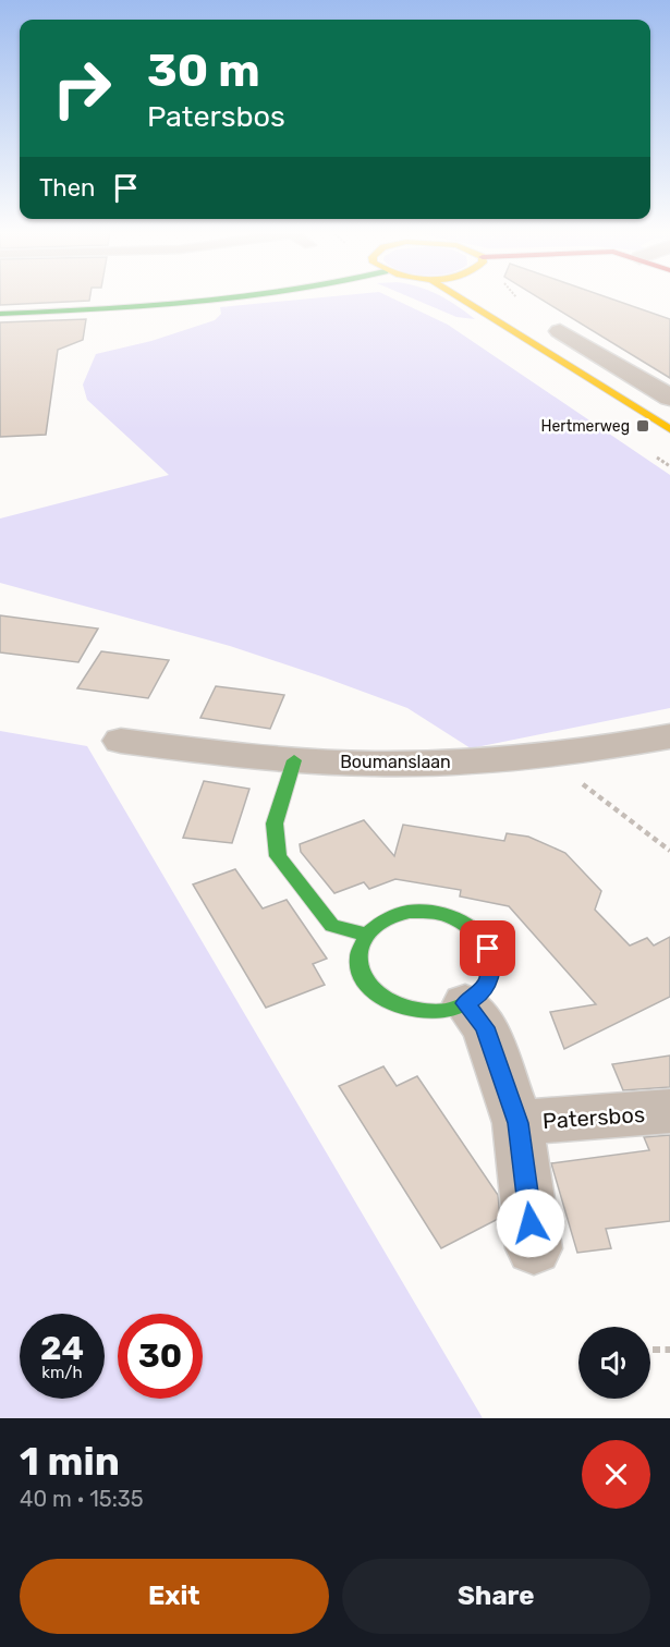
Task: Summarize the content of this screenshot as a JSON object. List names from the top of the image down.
{
  "streets": {
    "street": ["Boumanslaan", "Patersbos"]
  },
  "places": {
    "transit": ["Hertmerweg"]
  },
  "page": {
    "turn": ["30 m", "Patersbos"],
    "then": "Then",
    "speed": "24 km/h",
    "limit": "30",
    "heading": ["1 min", "40 m · 15:35"],
    "buttons": ["Exit", "Share"]
  }
}
